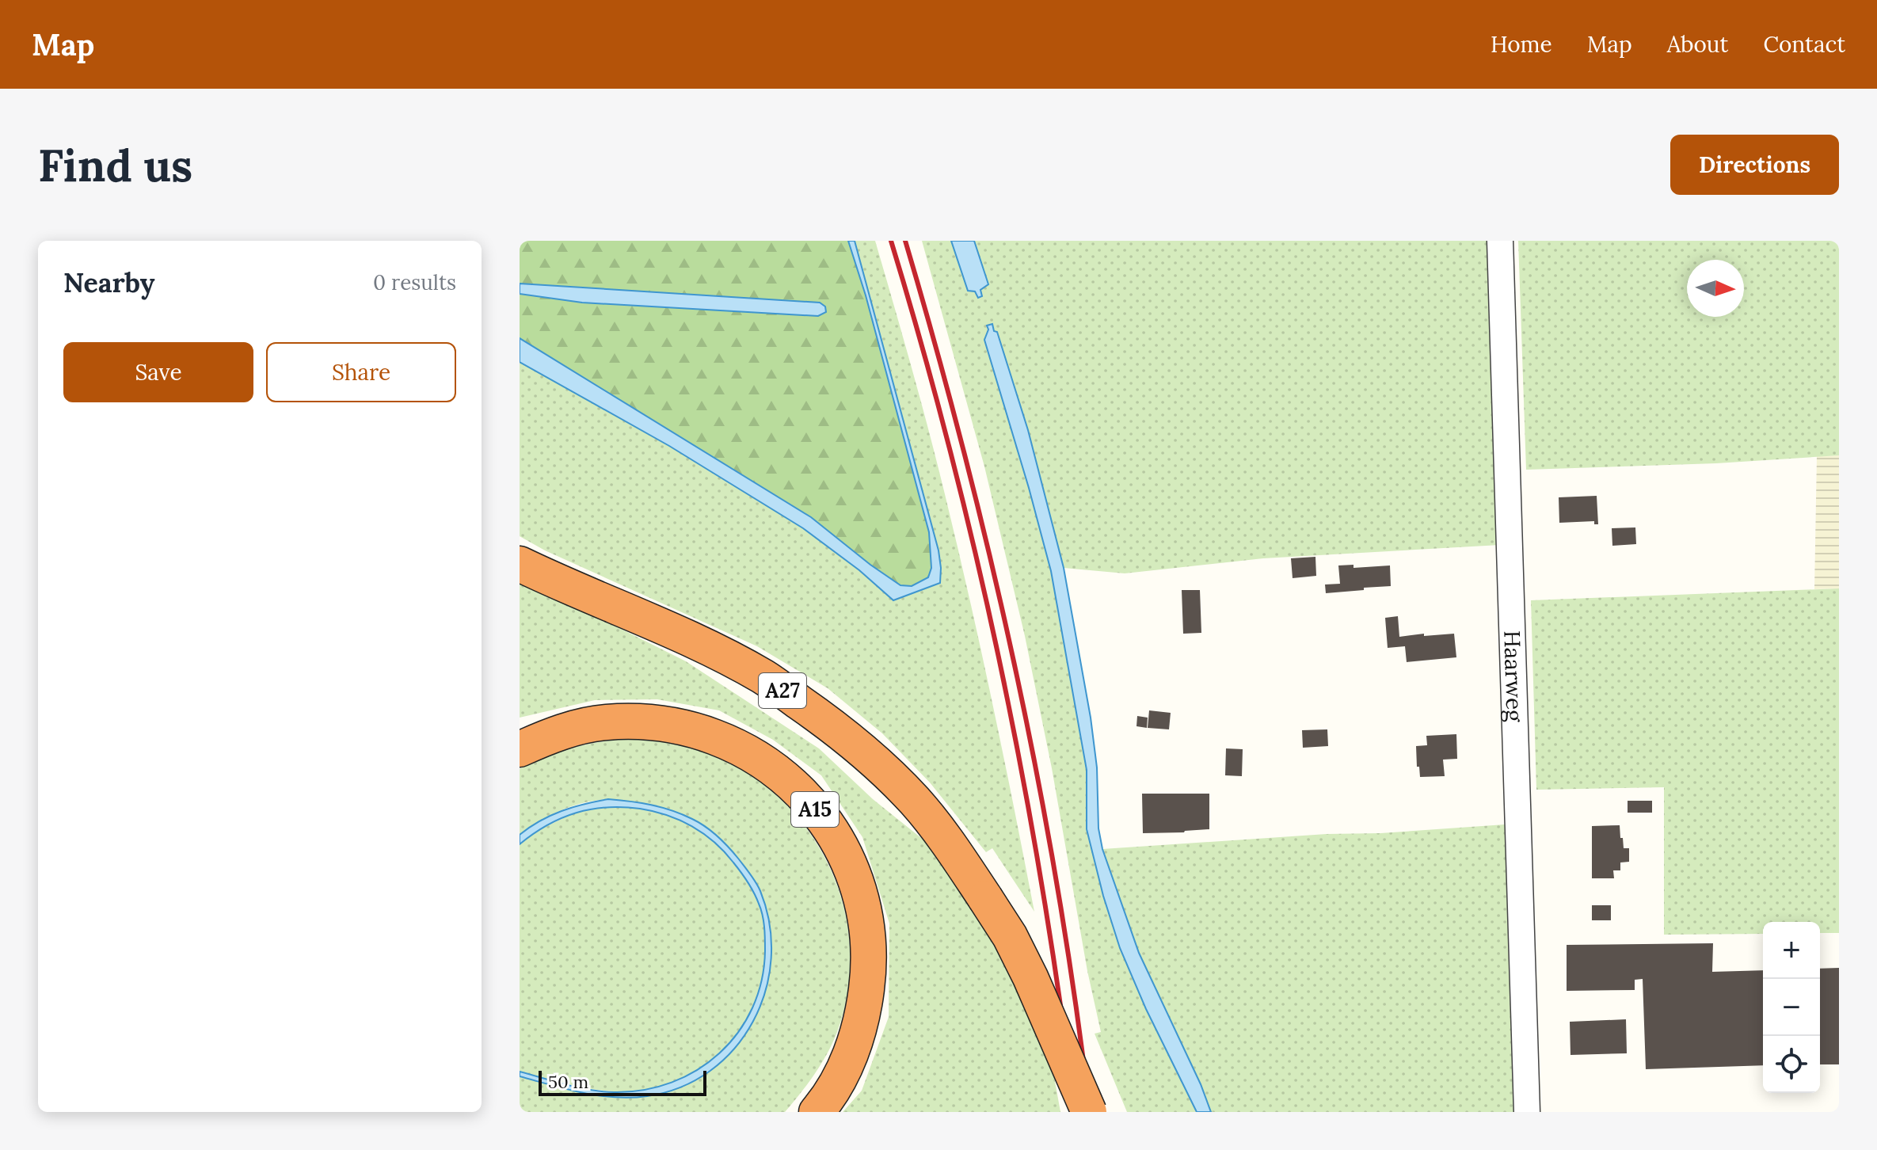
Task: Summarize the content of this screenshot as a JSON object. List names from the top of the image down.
{
  "streets": {
    "highway": ["A27", "A15"],
    "street": ["Haarweg"]
  },
  "scale_bar": "50 m",
  "north": "right",
  "page": {
    "header": "Map",
    "nav": [
      "Home",
      "Map",
      "About",
      "Contact"
    ],
    "buttons": [
      "Directions",
      ["Save", "Share"]
    ],
    "title": "Find us",
    "heading": ["Nearby", "0 results"],
    "map_buttons": ["+", "−"],
    "scale": "50 m"
  }
}
